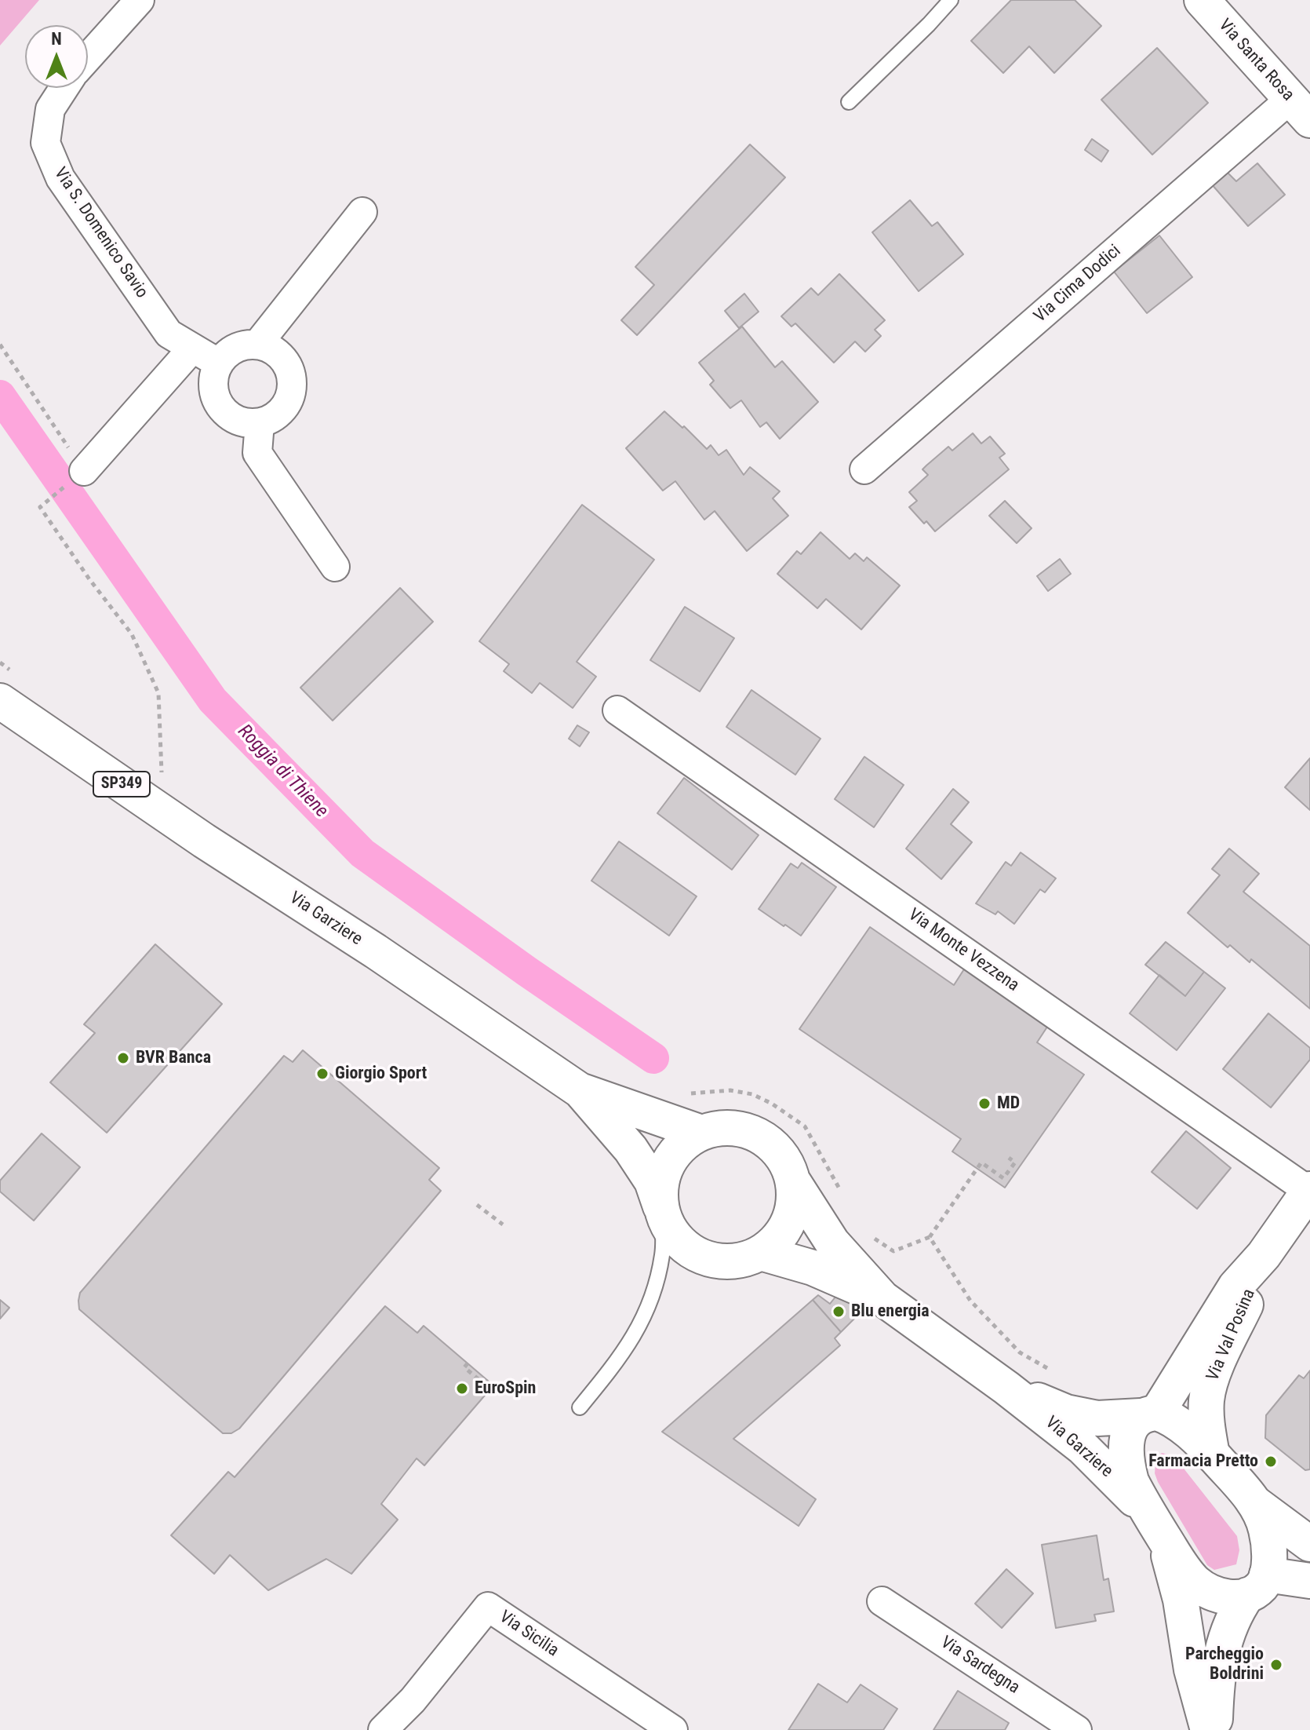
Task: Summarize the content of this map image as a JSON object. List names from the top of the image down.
{
  "streets": {
    "main road": [
      "Via Santa Rosa",
      "SP349",
      "Via Garziere",
      "Via Val Posina"
    ],
    "street": [
      "Via S. Domenico Savio",
      "Via Cima Dodici",
      "Via Monte Vezzena",
      "Via Sicilia",
      "Via Sardegna"
    ]
  },
  "crossings": [
    ["Via Santa Rosa", "Via Cima Dodici"],
    ["Via Garziere", "Via Val Posina"],
    ["Via Monte Vezzena", "Via Val Posina"]
  ],
  "water": ["Roggia di Thiene"],
  "places": [
    "BVR Banca",
    "Giorgio Sport",
    "MD",
    "Blu energia",
    "EuroSpin",
    "Farmacia Pretto",
    "Parcheggio Boldrini"
  ],
  "north": "top"
}
